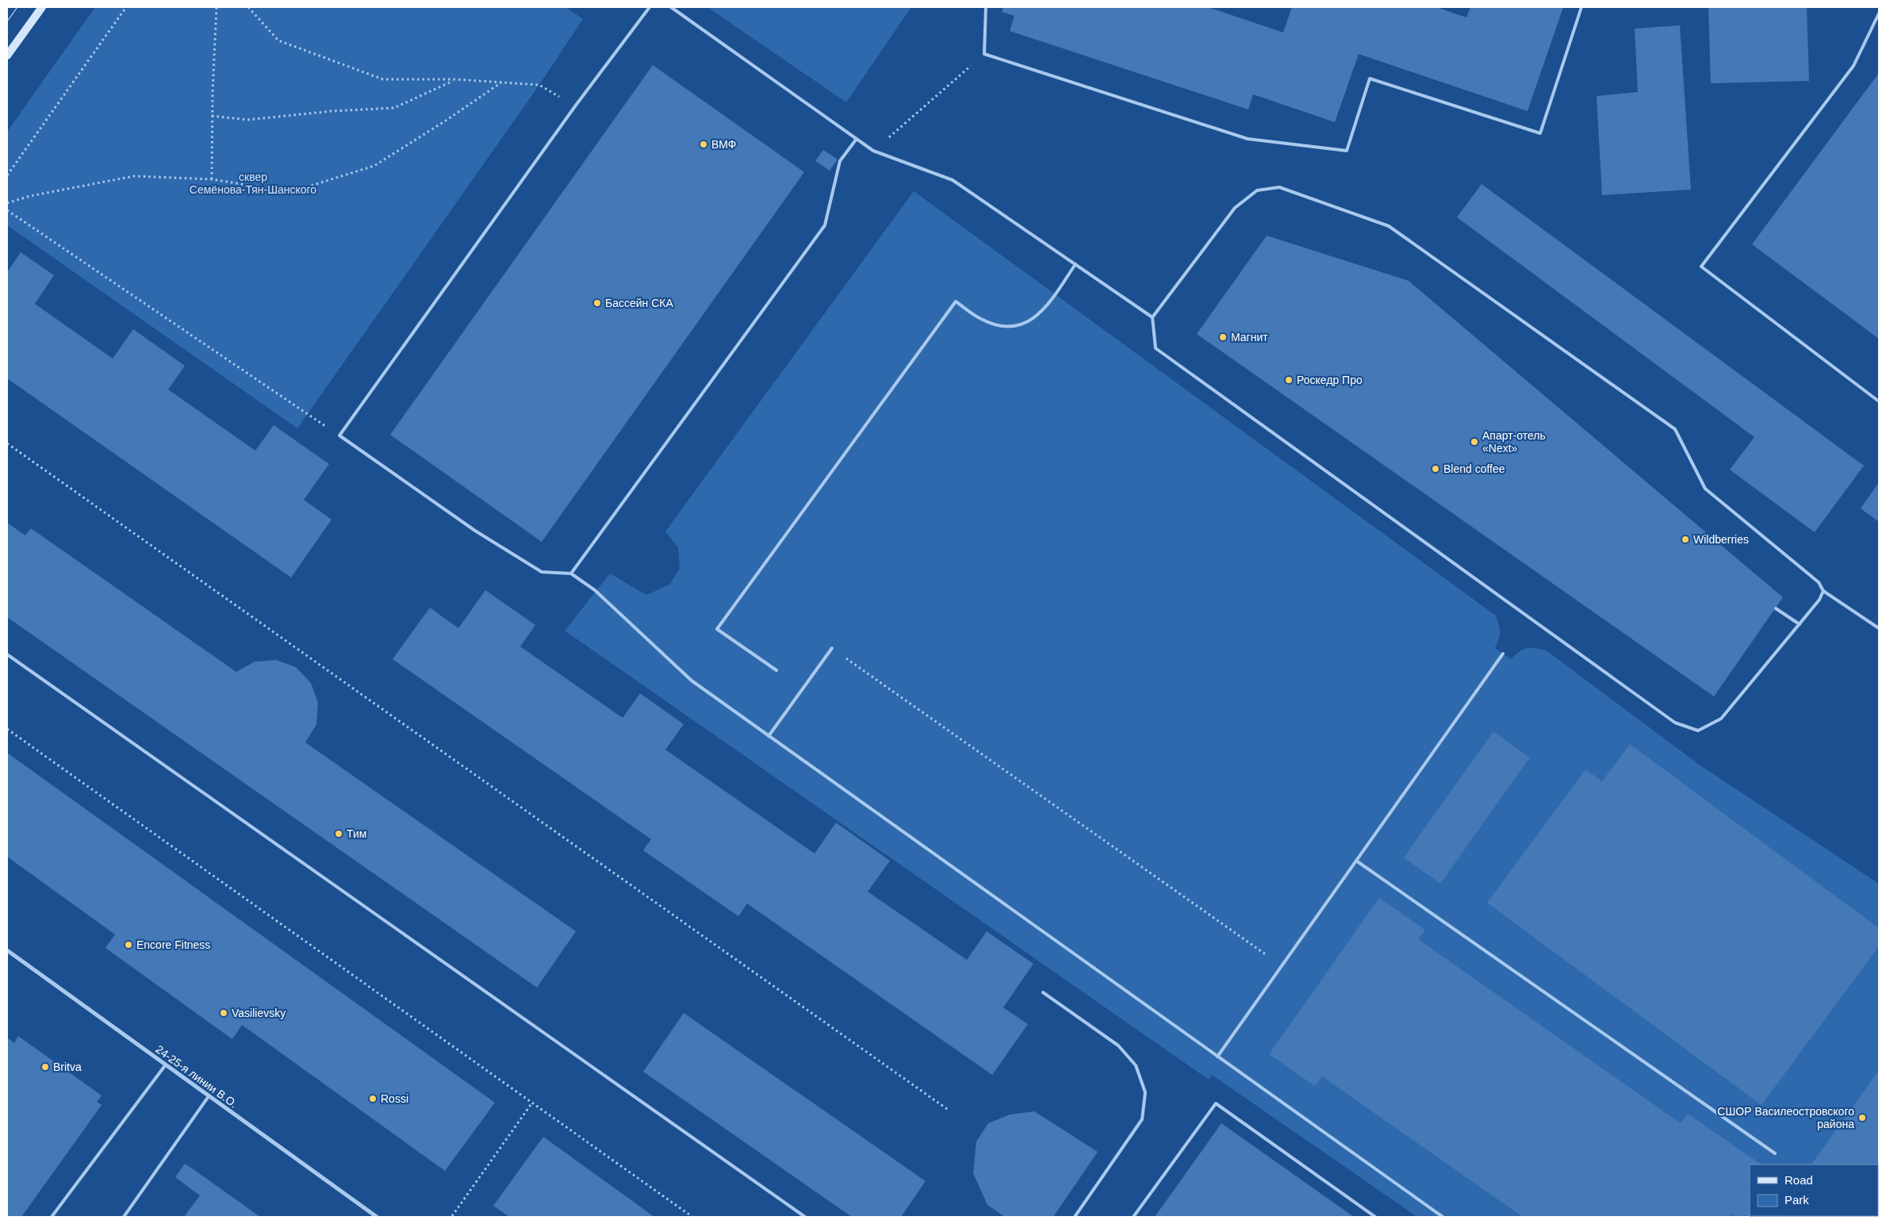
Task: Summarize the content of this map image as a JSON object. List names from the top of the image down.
{
  "streets": {
    "street": ["24-25-я линии В.О."]
  },
  "parks": ["сквер Семёнова-Тян-Шанского"],
  "places": [
    "ВМФ",
    "Бассейн СКА",
    "Магнит",
    "Роскедр Про",
    "Апарт-отель «Next»",
    "Blend coffee",
    "Wildberries",
    "Тим",
    "Encore Fitness",
    "Vasilievsky",
    "Britva",
    "Rossi",
    "СШОР Василеостровского района"
  ],
  "legend": ["Road", "Park"]
}
